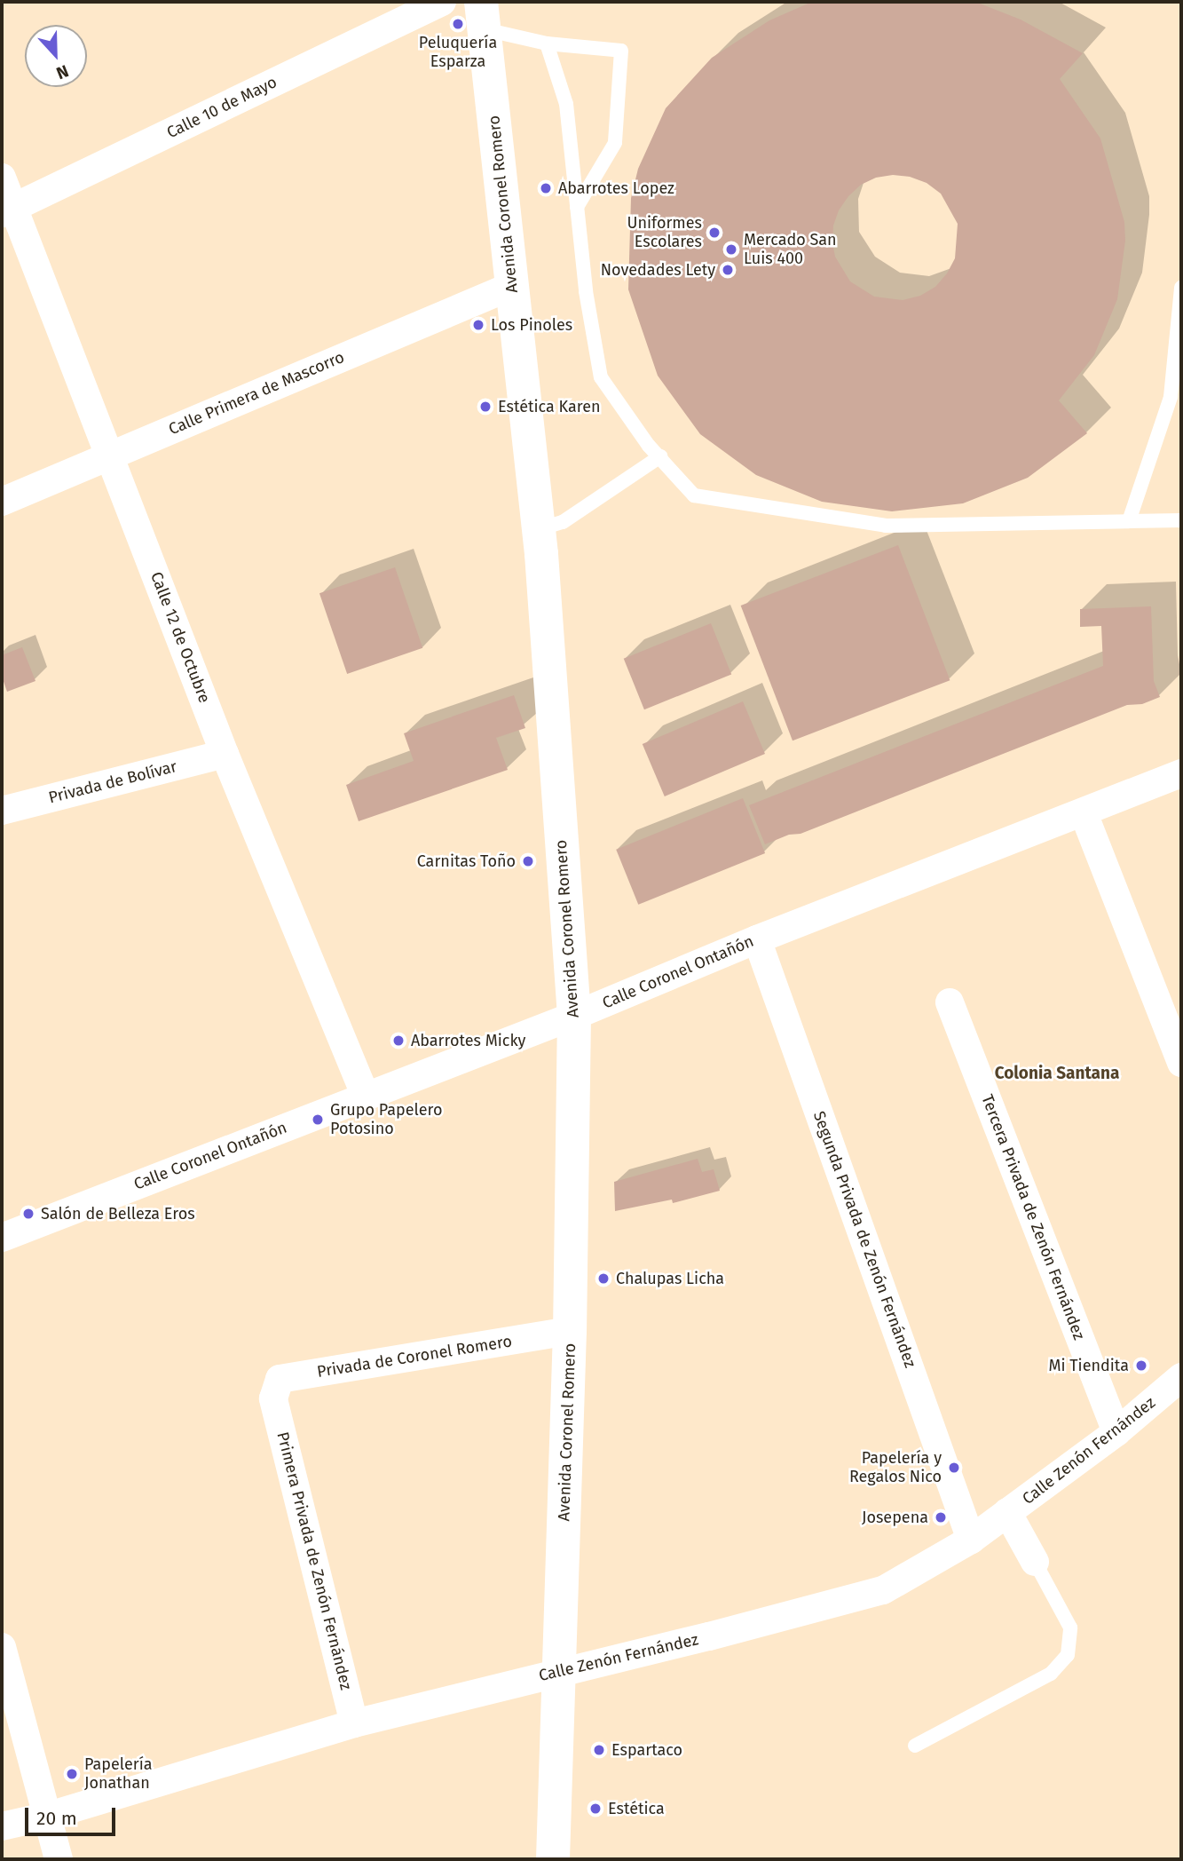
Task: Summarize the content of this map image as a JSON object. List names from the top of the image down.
{
  "streets": {
    "main road": ["Avenida Coronel Romero"],
    "street": [
      "Calle 10 de Mayo",
      "Calle Primera de Mascorro",
      "Calle 12 de Octubre",
      "Privada de Bolívar",
      "Calle Coronel Ontañón",
      "Tercera Privada de Zenón Fernández",
      "Segunda Privada de Zenón Fernández",
      "Privada de Coronel Romero",
      "Calle Zenón Fernández",
      "Primera Privada de Zenón Fernández"
    ]
  },
  "crossings": [
    ["Calle 10 de Mayo", "Calle 12 de Octubre"],
    ["Avenida Coronel Romero", "Calle Primera de Mascorro"],
    ["Avenida Coronel Romero", "Calle Coronel Ontañón"],
    ["Avenida Coronel Romero", "Privada de Coronel Romero"],
    ["Avenida Coronel Romero", "Calle Zenón Fernández"],
    ["Calle Primera de Mascorro", "Calle 12 de Octubre"],
    ["Calle 12 de Octubre", "Privada de Bolívar"],
    ["Calle 12 de Octubre", "Calle Coronel Ontañón"],
    ["Calle Coronel Ontañón", "Segunda Privada de Zenón Fernández"],
    ["Tercera Privada de Zenón Fernández", "Calle Zenón Fernández"],
    ["Segunda Privada de Zenón Fernández", "Calle Zenón Fernández"],
    ["Privada de Coronel Romero", "Primera Privada de Zenón Fernández"],
    ["Calle Zenón Fernández", "Primera Privada de Zenón Fernández"]
  ],
  "districts": ["Colonia Santana"],
  "places": [
    "Peluquería Esparza",
    "Abarrotes Lopez",
    "Uniformes Escolares",
    "Mercado San Luis 400",
    "Novedades Lety",
    "Los Pinoles",
    "Estética Karen",
    "Carnitas Toño",
    "Abarrotes Micky",
    "Grupo Papelero Potosino",
    "Salón de Belleza Eros",
    "Chalupas Licha",
    "Mi Tiendita",
    "Papelería y Regalos Nico",
    "Josepena",
    "Espartaco",
    "Papelería Jonathan",
    "Estética"
  ],
  "scale_bar": "20 m",
  "north": "bottom"
}
